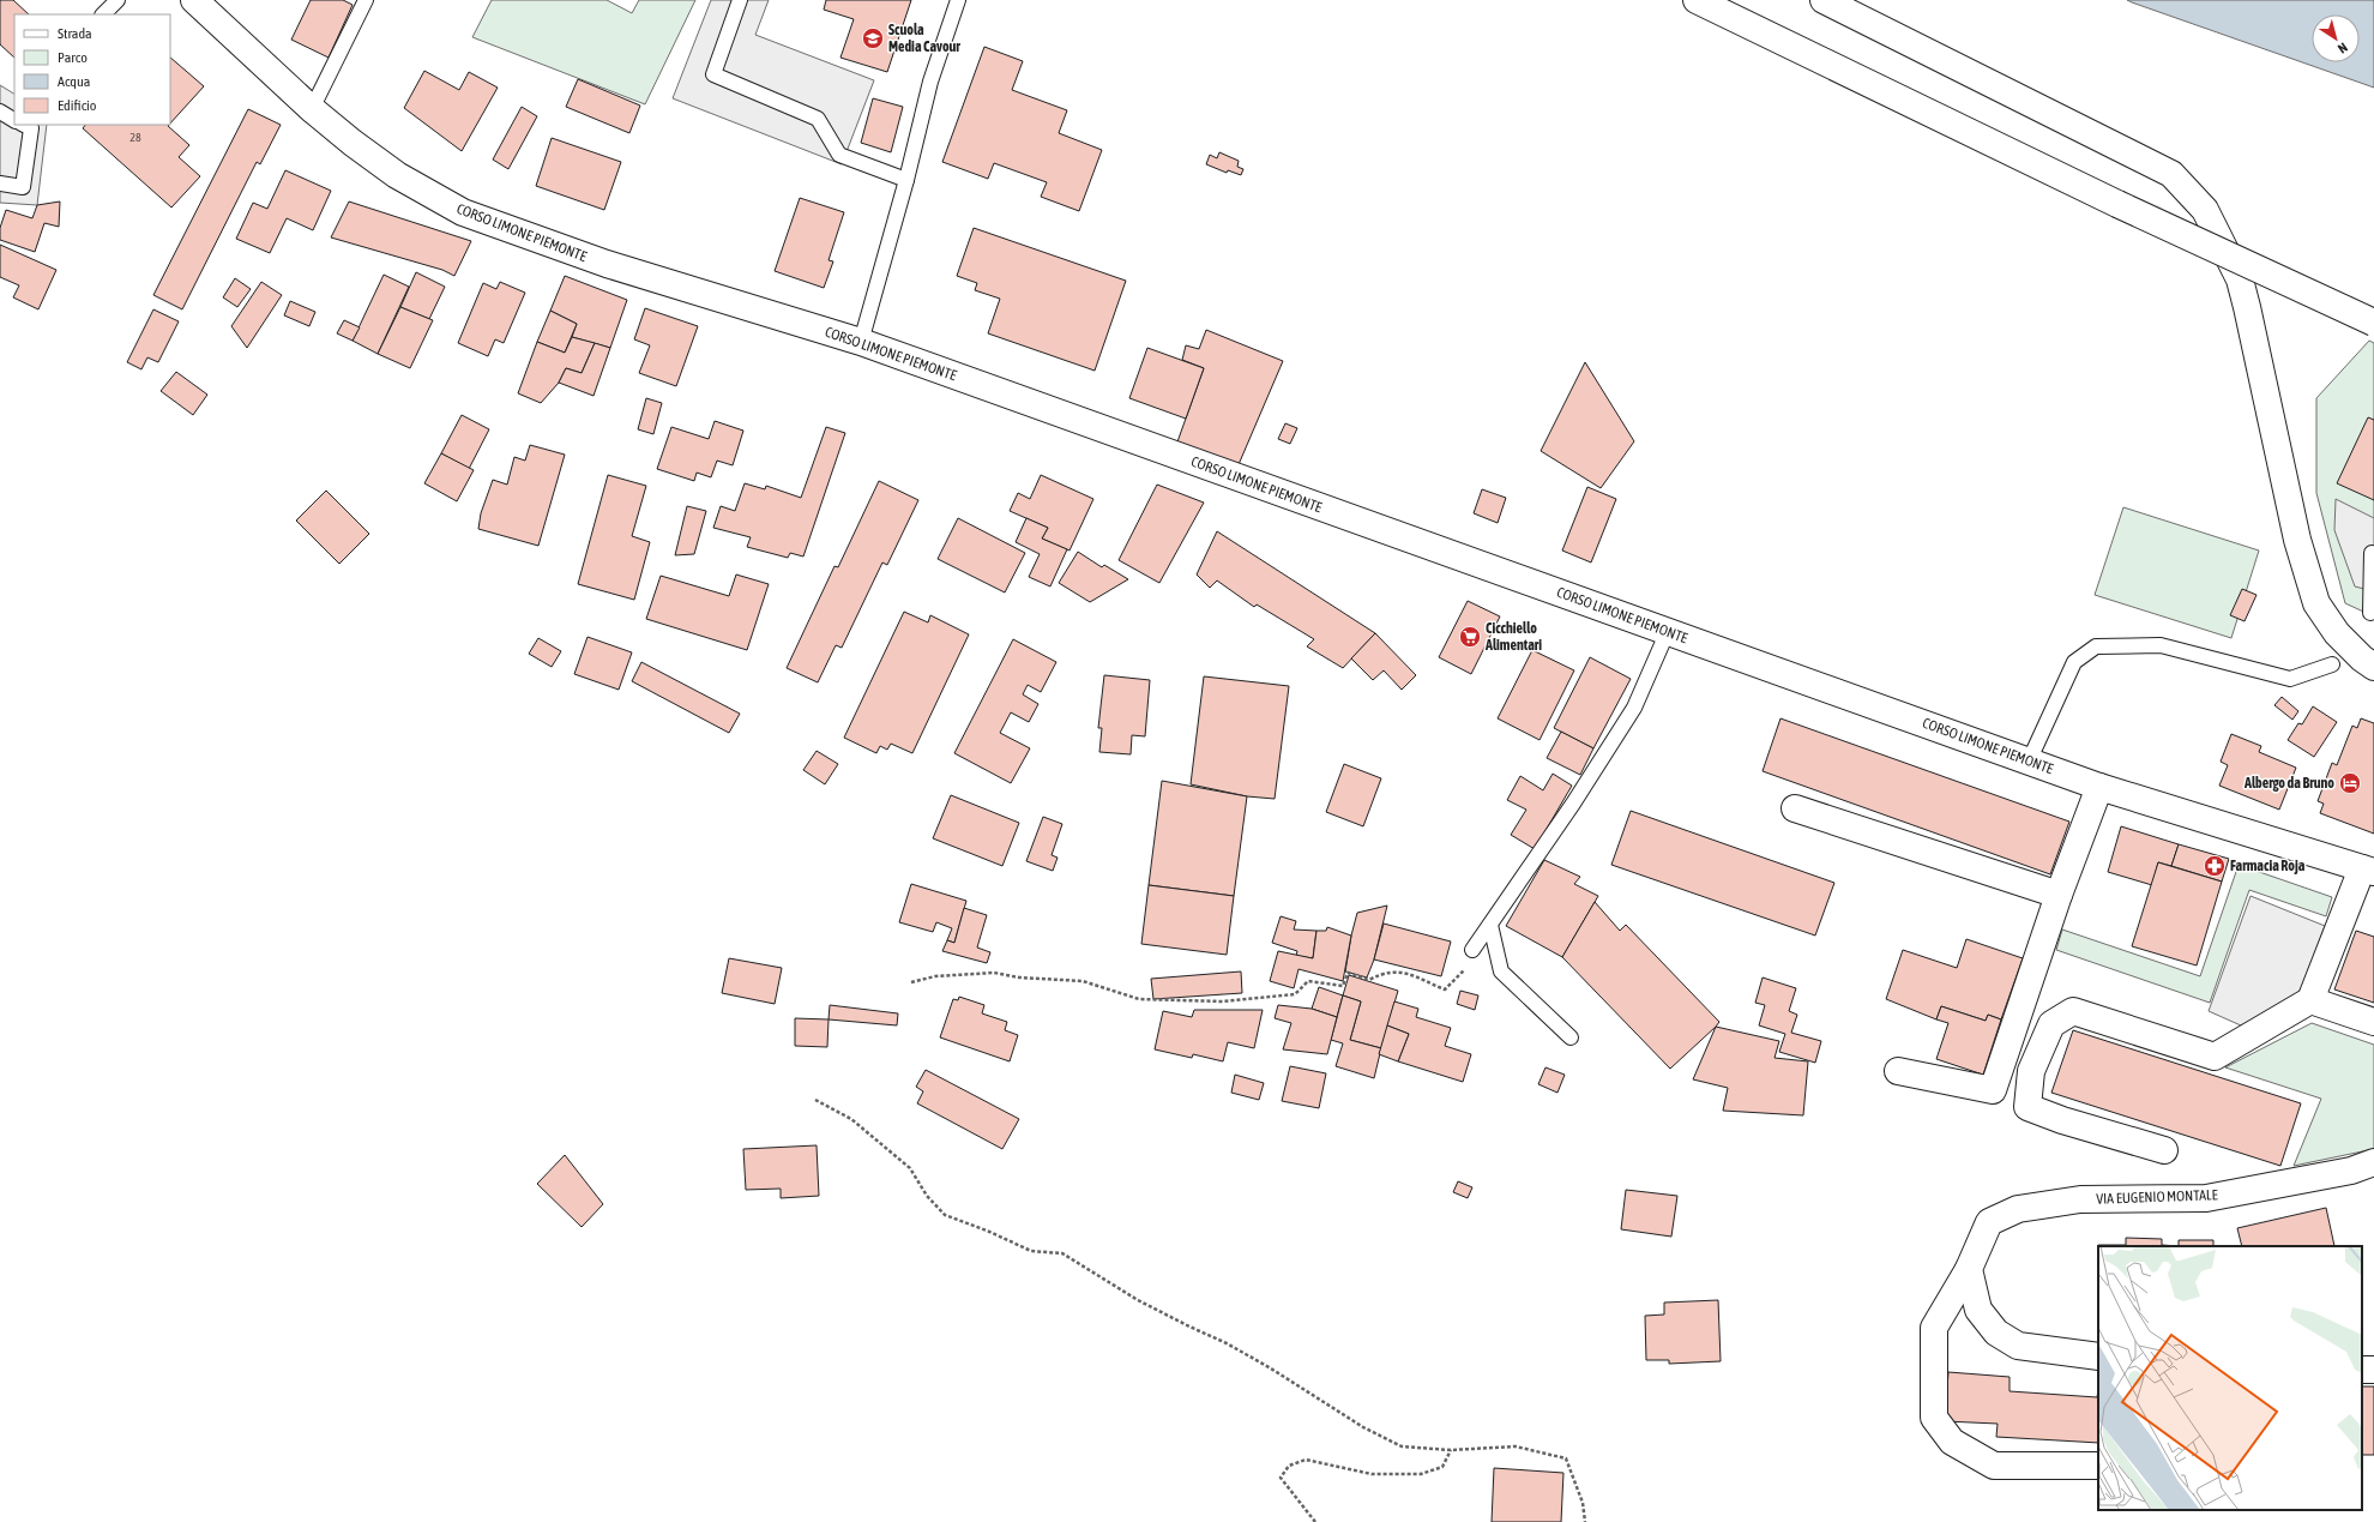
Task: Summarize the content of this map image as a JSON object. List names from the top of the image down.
{
  "streets": {
    "main road": ["CORSO LIMONE PIEMONTE", "VIA EUGENIO MONTALE"]
  },
  "places": {
    "school or university": ["Scuola Media Cavour"],
    "supermarket": ["Cicchiello Alimentari"],
    "hotel": ["Albergo da Bruno"],
    "pharmacy": ["Farmacia Roja"]
  },
  "house_numbers": ["28"],
  "legend": [
    "Strada",
    "Parco",
    "Acqua",
    "Edificio"
  ],
  "north": "bottom right"
}
